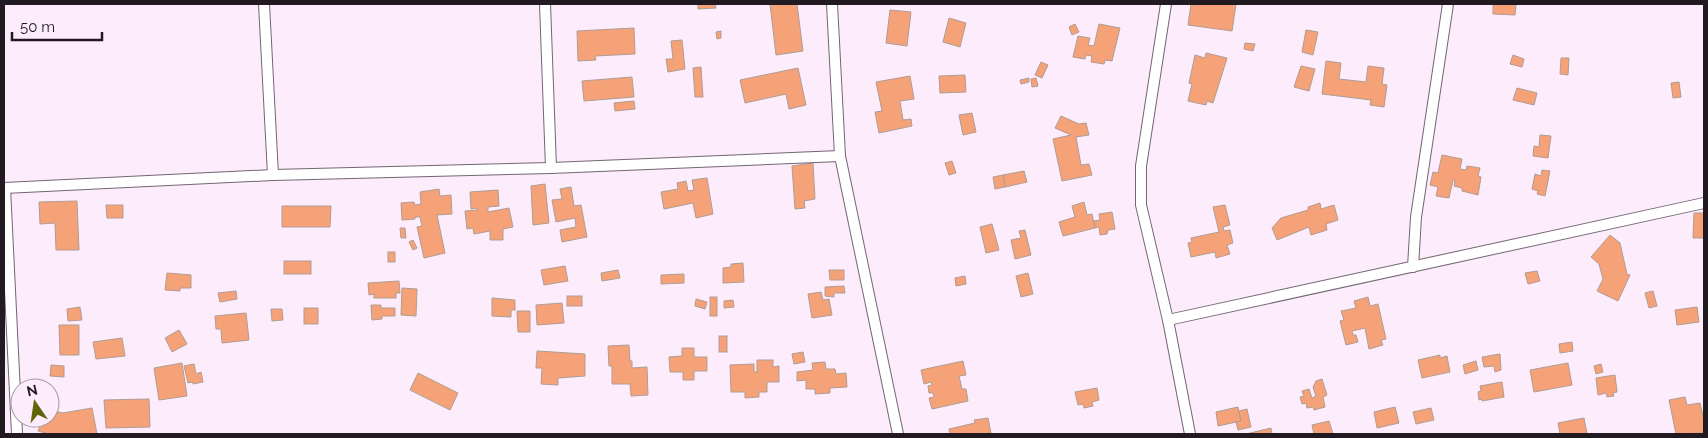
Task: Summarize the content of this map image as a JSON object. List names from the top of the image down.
{
  "scale_bar": "50 m",
  "north": "top"
}
